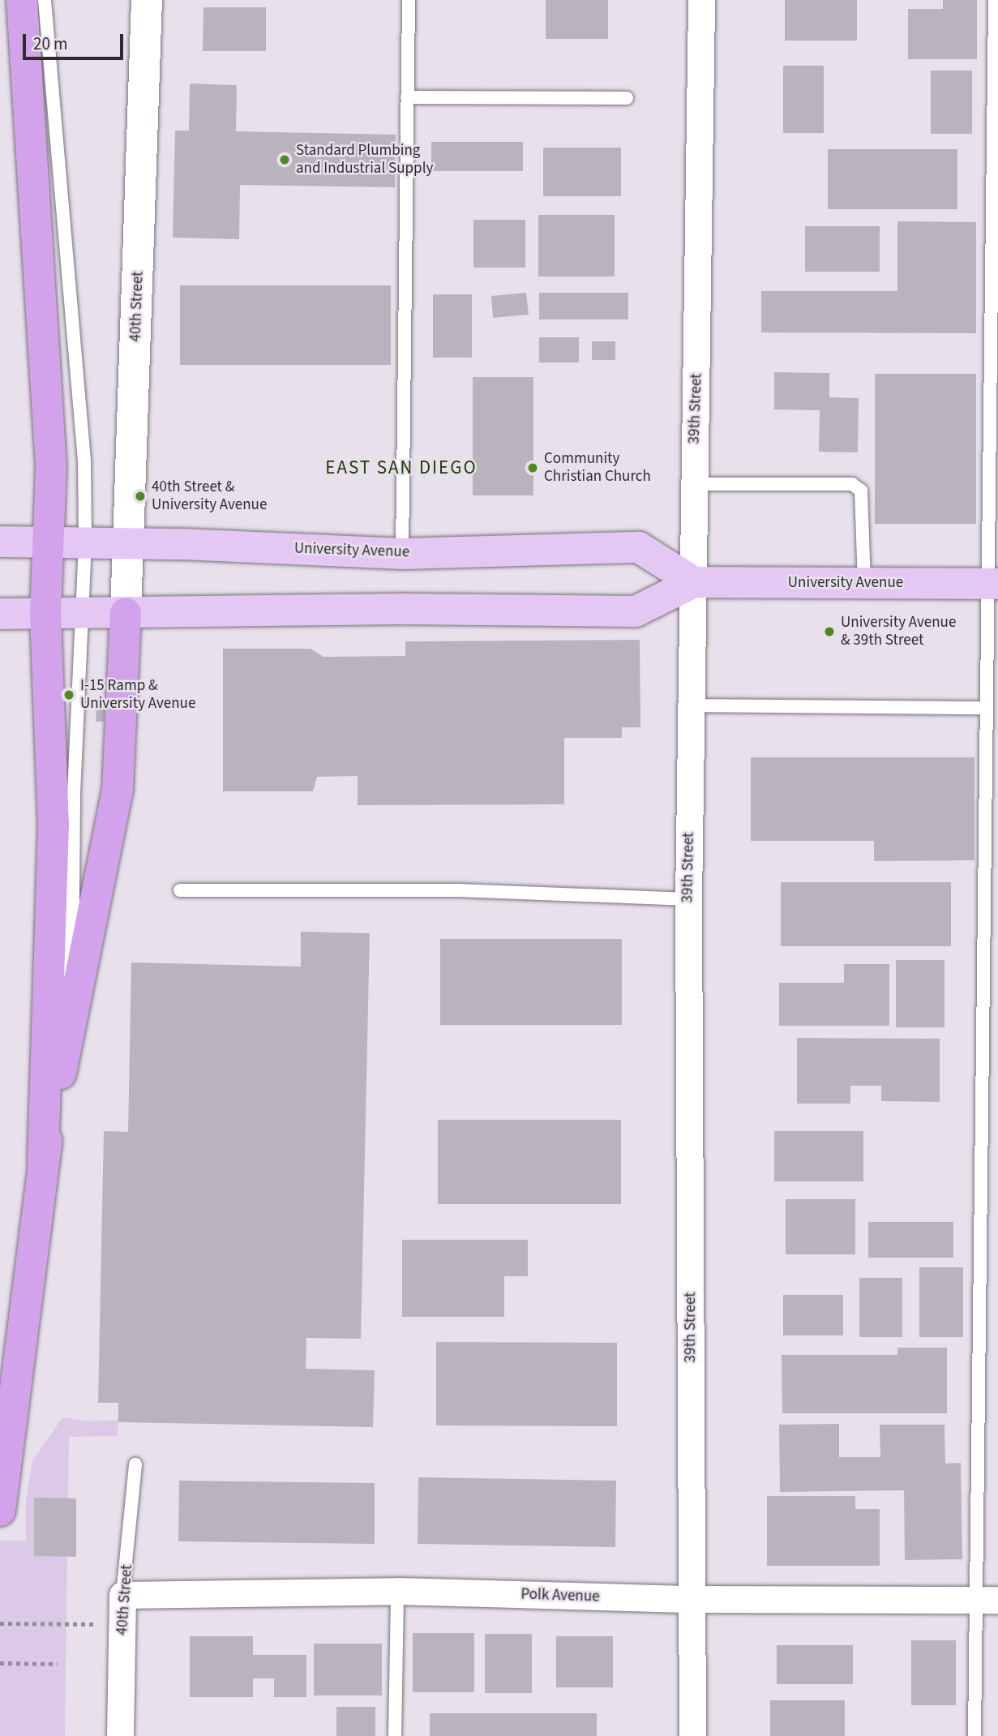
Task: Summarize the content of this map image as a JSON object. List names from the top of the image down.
{
  "streets": {
    "main road": ["University Avenue"],
    "street": ["40th Street", "39th Street", "Polk Avenue"]
  },
  "crossings": [
    ["40th Street", "University Avenue"],
    ["40th Street", "Polk Avenue"],
    ["39th Street", "University Avenue"],
    ["39th Street", "Polk Avenue"]
  ],
  "districts": ["EAST SAN DIEGO"],
  "places": [
    "Standard Plumbing and Industrial Supply",
    "Community Christian Church",
    "40th Street & University Avenue",
    "University Avenue & 39th Street",
    "I-15 Ramp & University Avenue"
  ],
  "scale_bar": "20 m"
}
